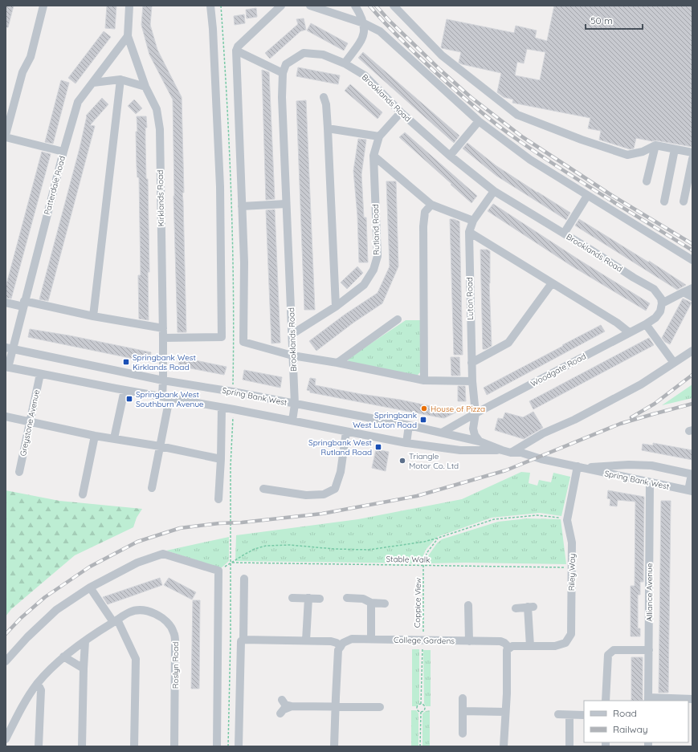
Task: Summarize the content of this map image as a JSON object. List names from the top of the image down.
{
  "streets": {
    "street": [
      "Brooklands Road",
      "Patterdale Road",
      "Kirklands Road",
      "Rutland Road",
      "Luton Road",
      "Woodgate Road",
      "Spring Bank West",
      "Greystone Avenue",
      "Riley Way",
      "Alliance Avenue",
      "College Gardens",
      "Roslyn Road"
    ],
    "path": ["Stable Walk", "Coppice View"]
  },
  "crossings": [
    ["Brooklands Road", "Rutland Road"],
    ["Brooklands Road", "Luton Road"],
    ["Brooklands Road", "Woodgate Road"],
    ["Brooklands Road", "Spring Bank West"],
    ["Patterdale Road", "Kirklands Road"],
    ["Patterdale Road", "Spring Bank West"],
    ["Kirklands Road", "Spring Bank West"],
    ["Luton Road", "Woodgate Road"],
    ["Luton Road", "Spring Bank West"],
    ["Woodgate Road", "Spring Bank West"],
    ["Spring Bank West", "Greystone Avenue"],
    ["Spring Bank West", "Riley Way"],
    ["Spring Bank West", "Alliance Avenue"],
    ["Stable Walk", "Riley Way"],
    ["Stable Walk", "Coppice View"],
    ["Riley Way", "College Gardens"],
    ["Coppice View", "College Gardens"]
  ],
  "places": {
    "transit": [
      "Springbank West Kirklands Road",
      "Springbank West Southburn Avenue",
      "Springbank West Luton Road",
      "Springbank West Rutland Road"
    ],
    "other": ["House of Pizza", "Triangle Motor Co. Ltd"]
  },
  "legend": ["Road", "Railway"],
  "scale_bar": "50 m"
}
